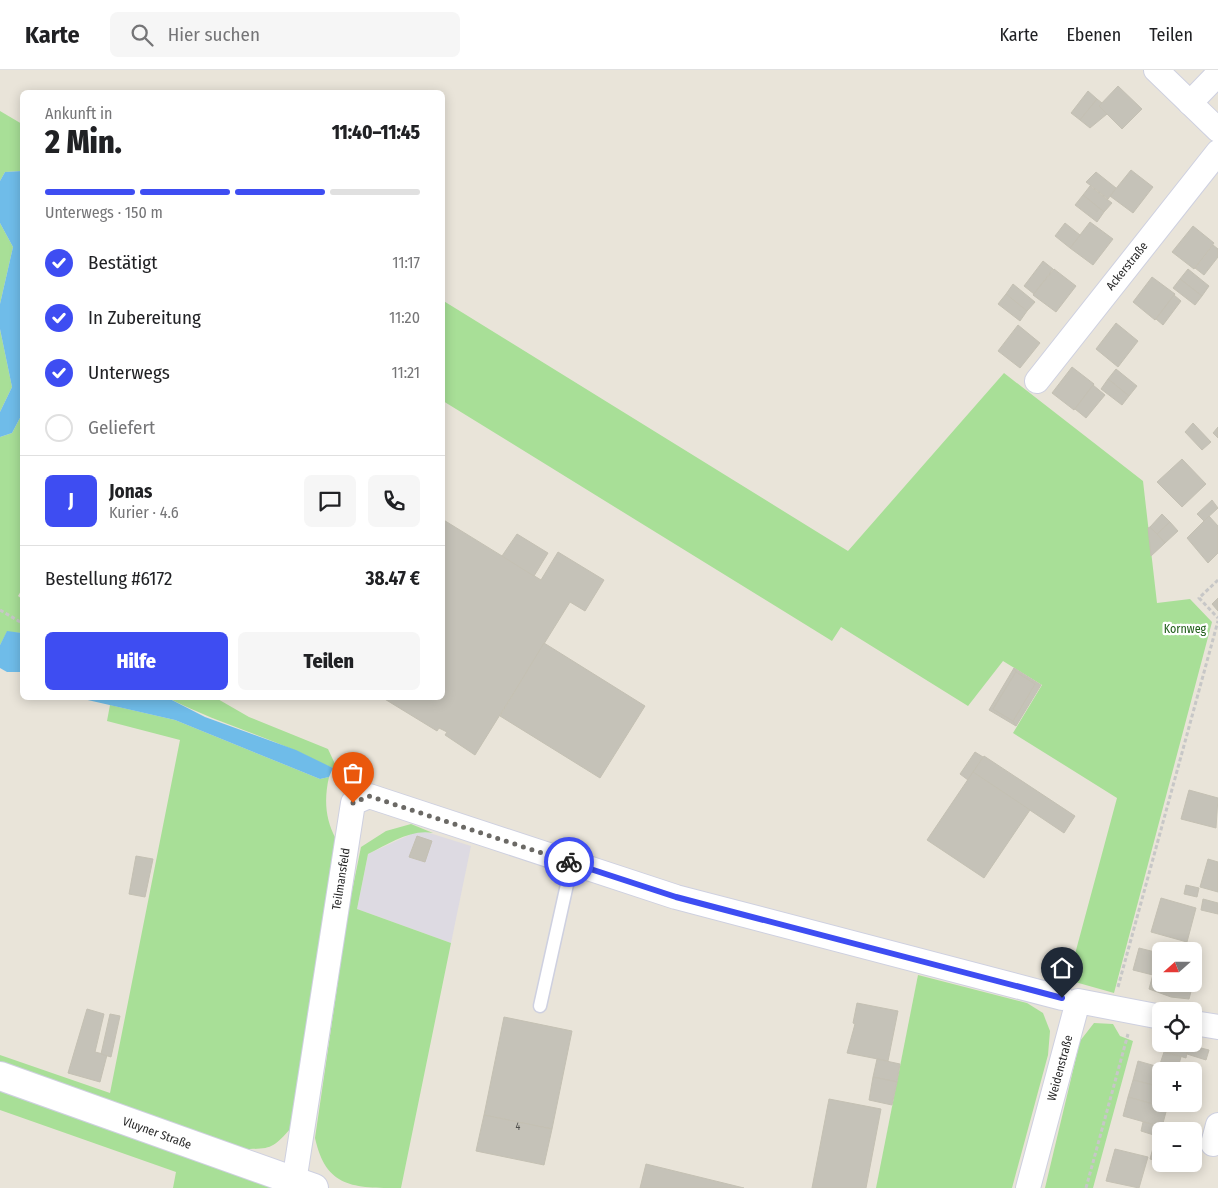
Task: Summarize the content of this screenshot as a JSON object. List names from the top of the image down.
{
  "streets": {
    "main road": ["Vluyner Straße"],
    "street": ["Ackerstraße", "Teilmansfeld", "Weidenstraße"]
  },
  "crossings": [
    ["Teilmansfeld", "Vluyner Straße"]
  ],
  "parks": ["Kornweg"],
  "house_numbers": ["4"],
  "north": "left",
  "page": {
    "header": "Karte",
    "search": "Hier suchen",
    "nav": ["Karte", "Ebenen", "Teilen"],
    "heading": ["2 Min.", "Ankunft in", "11:40–11:45"],
    "panel": [
      "Jonas",
      "Kurier · 4.6",
      "Bestellung #6172",
      "38.47 €"
    ],
    "bar": "Unterwegs · 150 m",
    "list": [
      ["Bestätigt", "11:17"],
      ["In Zubereitung", "11:20"],
      ["Unterwegs", "11:21"],
      "Geliefert"
    ],
    "round": "J",
    "buttons": ["Hilfe", "Teilen"],
    "map_buttons": ["+", "−"]
  }
}
